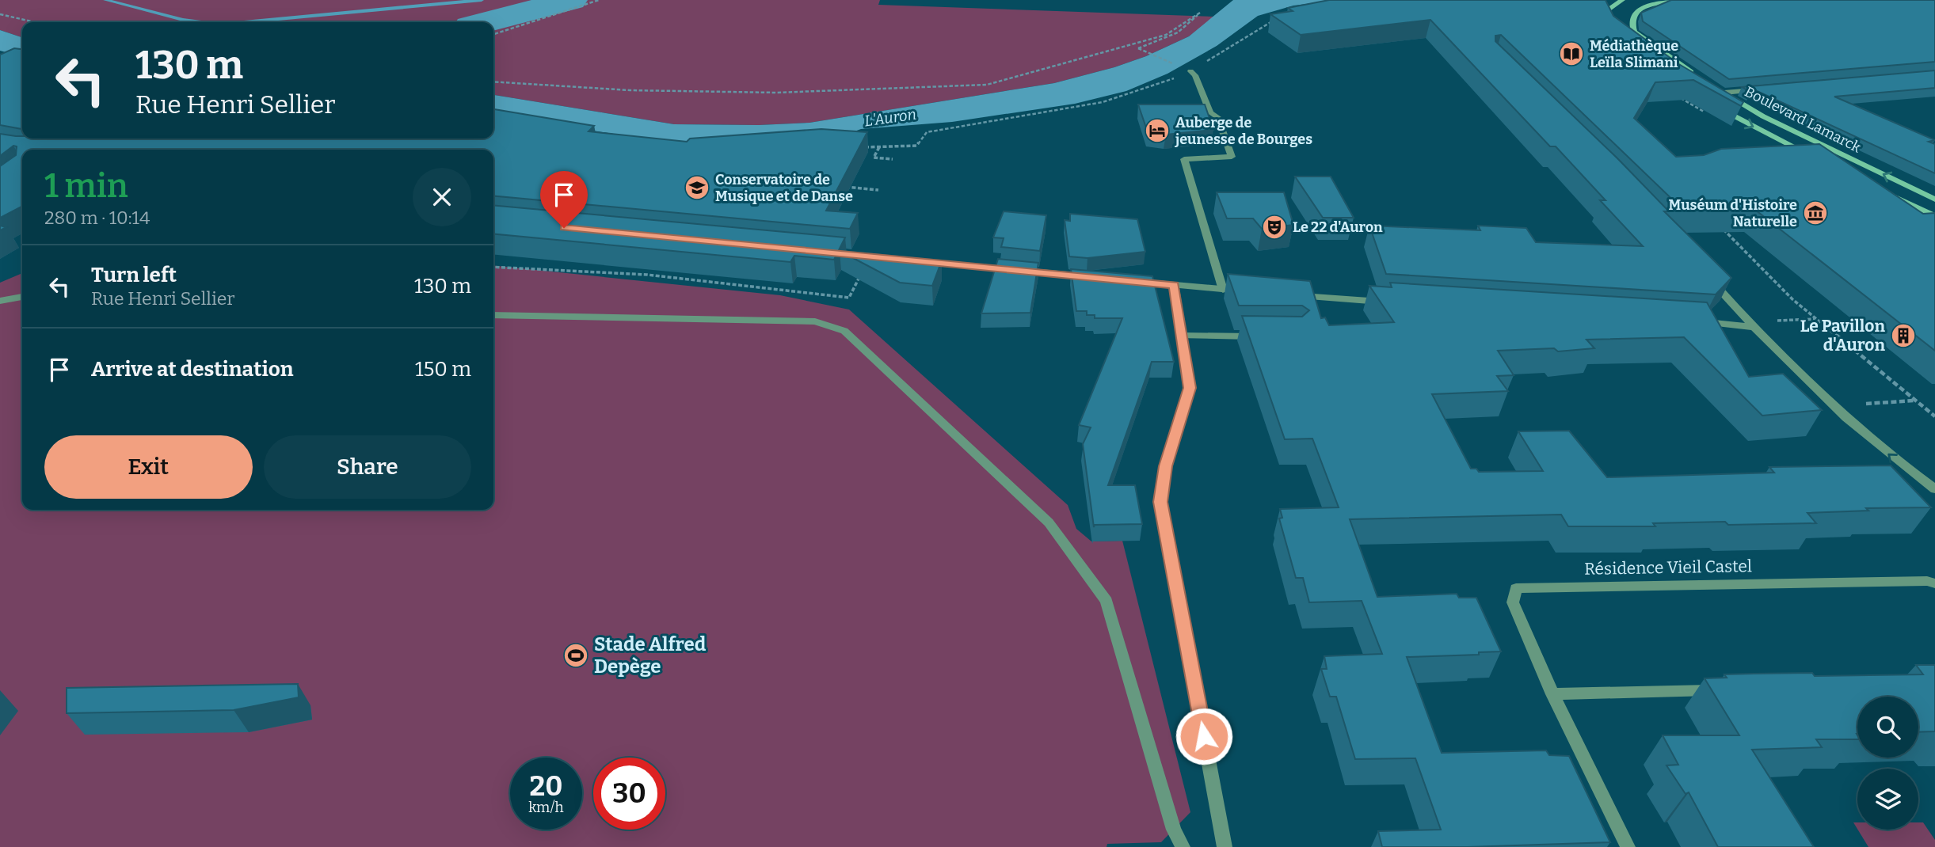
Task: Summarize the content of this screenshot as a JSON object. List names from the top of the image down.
{
  "streets": {
    "main road": ["Boulevard Lamarck"],
    "street": ["Résidence Vieil Castel"]
  },
  "water": ["L'Auron"],
  "places": {
    "library": ["Médiathèque Leïla Slimani"],
    "hotel": ["Auberge de jeunesse de Bourges"],
    "school or university": ["Conservatoire de Musique et de Danse"],
    "museum": ["Muséum d'Histoire Naturelle"],
    "theatre": ["Le 22 d'Auron"],
    "building": ["Le Pavillon d'Auron"],
    "sports": ["Stade Alfred Depège"]
  },
  "page": {
    "turn": ["130 m", "Rue Henri Sellier"],
    "heading": ["1 min", "280 m · 10:14"],
    "list": [
      {
        "name": "Turn left",
        "note": "Rue Henri Sellier",
        "value": "130 m"
      },
      {
        "name": "Arrive at destination",
        "value": "150 m"
      }
    ],
    "buttons": ["Exit", "Share"],
    "speed": "20 km/h",
    "limit": "30"
  }
}
